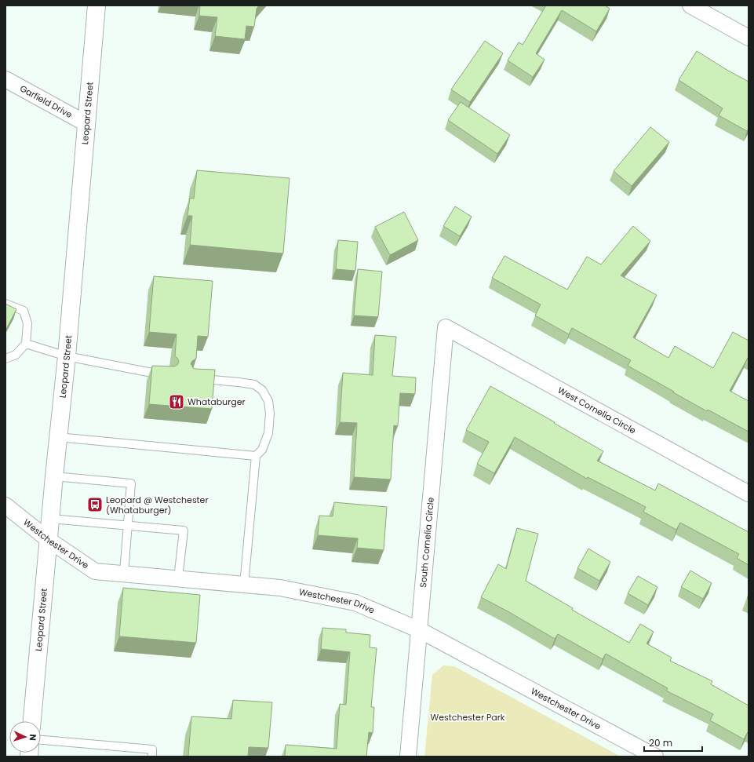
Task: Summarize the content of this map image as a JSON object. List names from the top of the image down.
{
  "streets": {
    "main road": ["Leopard Street"],
    "street": [
      "Garfield Drive",
      "West Cornelia Circle",
      "South Cornelia Circle",
      "Westchester Drive"
    ]
  },
  "crossings": [
    ["Garfield Drive", "Leopard Street"],
    ["Leopard Street", "Westchester Drive"],
    ["West Cornelia Circle", "South Cornelia Circle"],
    ["South Cornelia Circle", "Westchester Drive"]
  ],
  "parks": ["Westchester Park"],
  "places": {
    "restaurant": ["Whataburger"],
    "bus stop": ["Leopard @ Westchester (Whataburger)"]
  },
  "scale_bar": "20 m",
  "north": "right"
}
